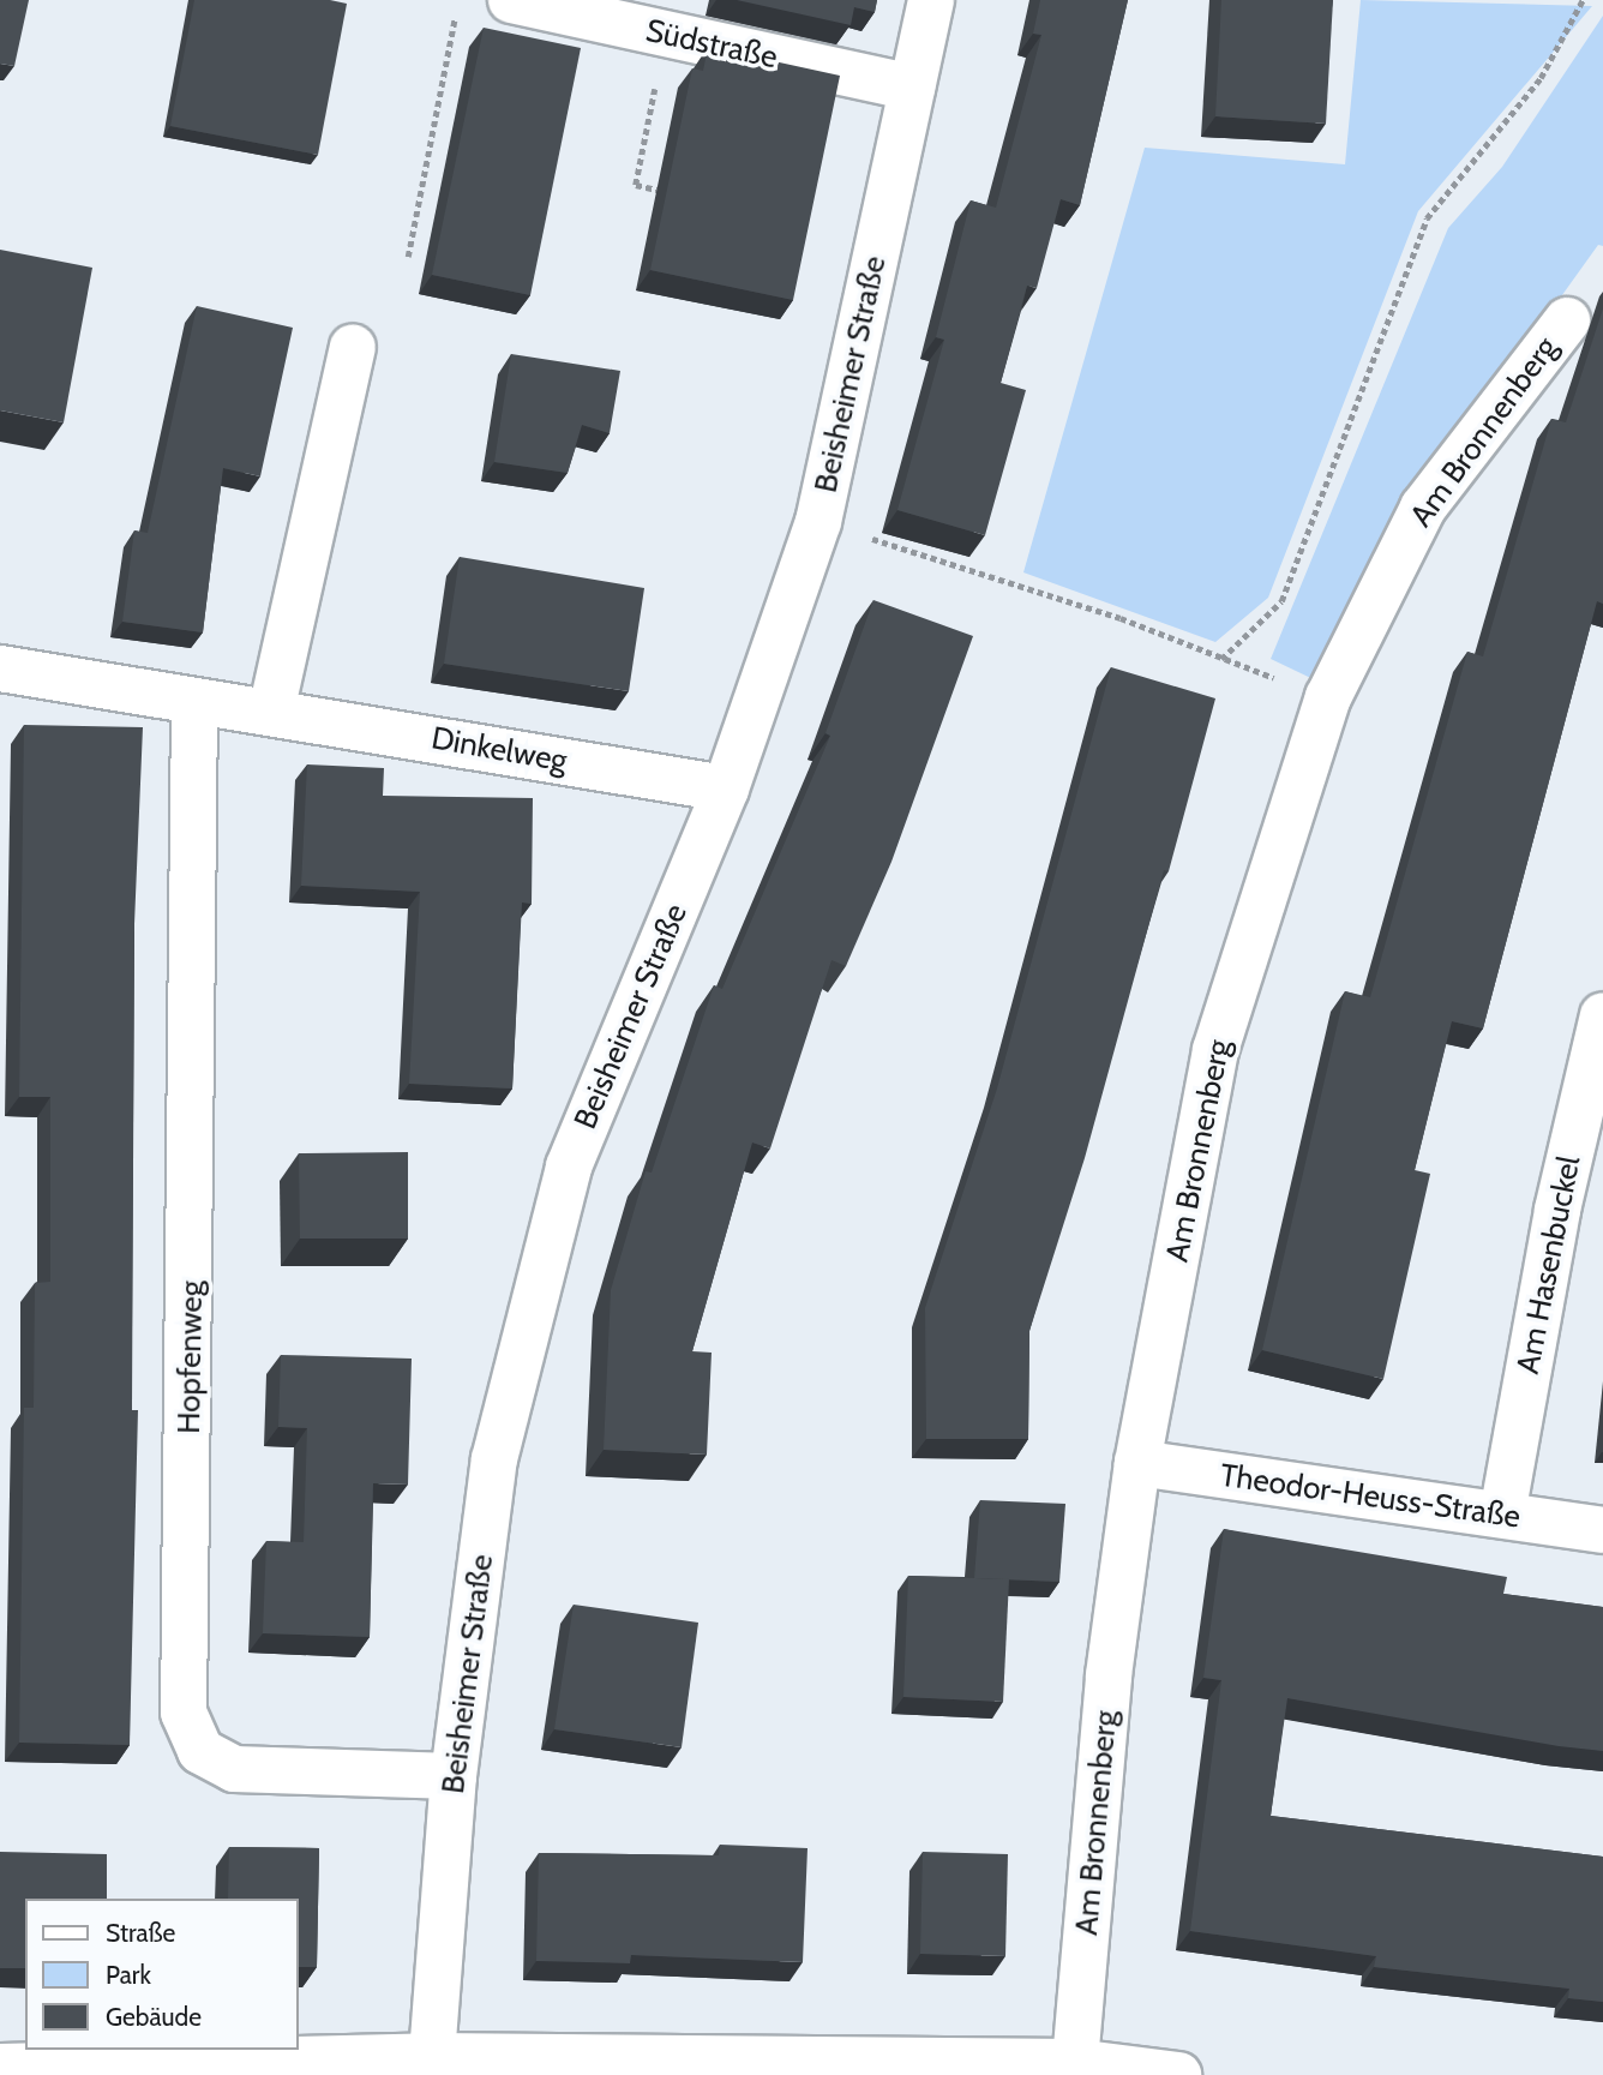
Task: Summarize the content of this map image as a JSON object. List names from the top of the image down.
{
  "streets": {
    "street": [
      "Südstraße",
      "Beisheimer Straße",
      "Am Bronnenberg",
      "Dinkelweg",
      "Am Hasenbuckel",
      "Hopfenweg",
      "Theodor-Heuss-Straße"
    ]
  },
  "crossings": [
    ["Südstraße", "Beisheimer Straße"],
    ["Beisheimer Straße", "Dinkelweg"],
    ["Beisheimer Straße", "Hopfenweg"],
    ["Am Bronnenberg", "Theodor-Heuss-Straße"],
    ["Dinkelweg", "Hopfenweg"],
    ["Am Hasenbuckel", "Theodor-Heuss-Straße"]
  ],
  "legend": ["Straße", "Park", "Gebäude"]
}
